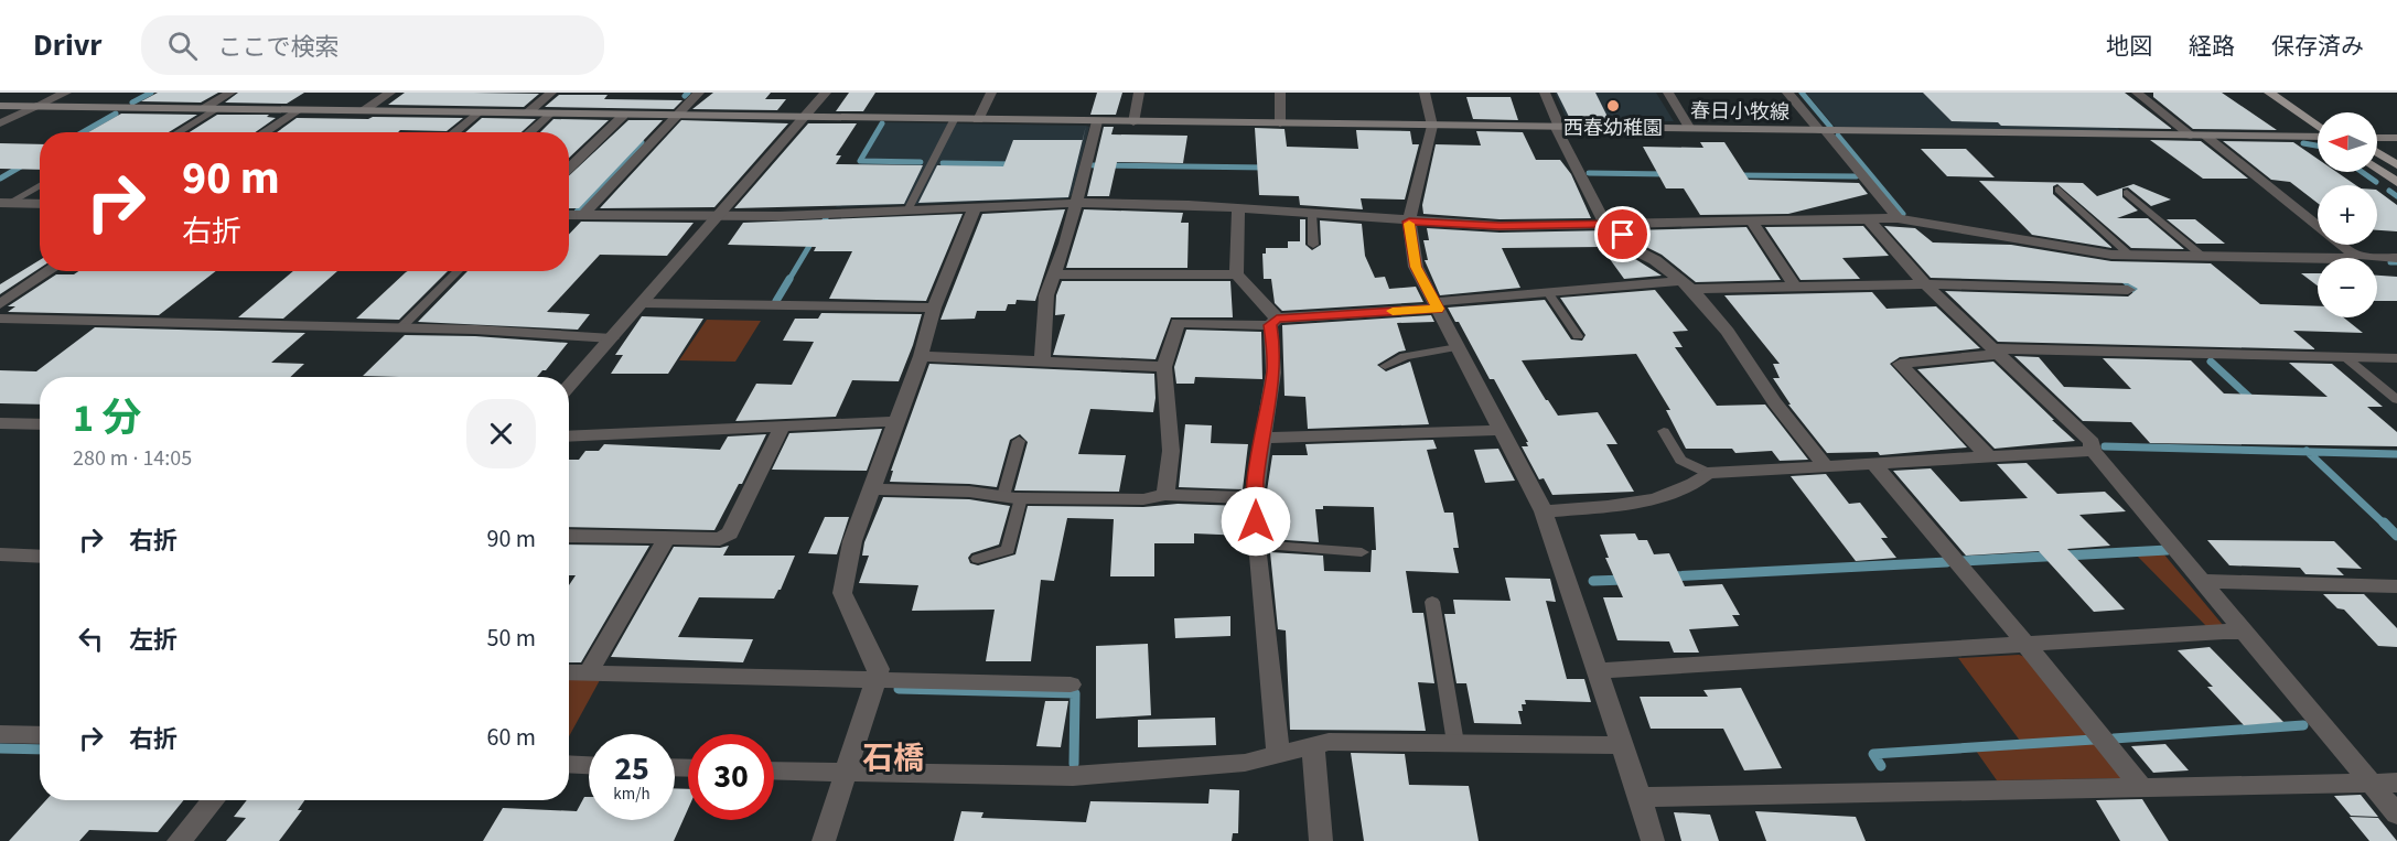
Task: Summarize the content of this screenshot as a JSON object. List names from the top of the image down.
{
  "streets": {
    "main road": ["春日小牧線"]
  },
  "districts": ["石橋"],
  "places": ["西春幼稚園"],
  "north": "left",
  "page": {
    "header": "Drivr",
    "search": "ここで検索",
    "nav": ["地図", "経路", "保存済み"],
    "map_buttons": ["+", "−"],
    "turn": ["90 m", "右折"],
    "heading": ["1 分", "280 m · 14:05"],
    "list": [
      {
        "name": "右折",
        "value": "90 m"
      },
      {
        "name": "左折",
        "value": "50 m"
      },
      {
        "name": "右折",
        "value": "60 m"
      }
    ],
    "speed": "25 km/h",
    "limit": "30"
  }
}
